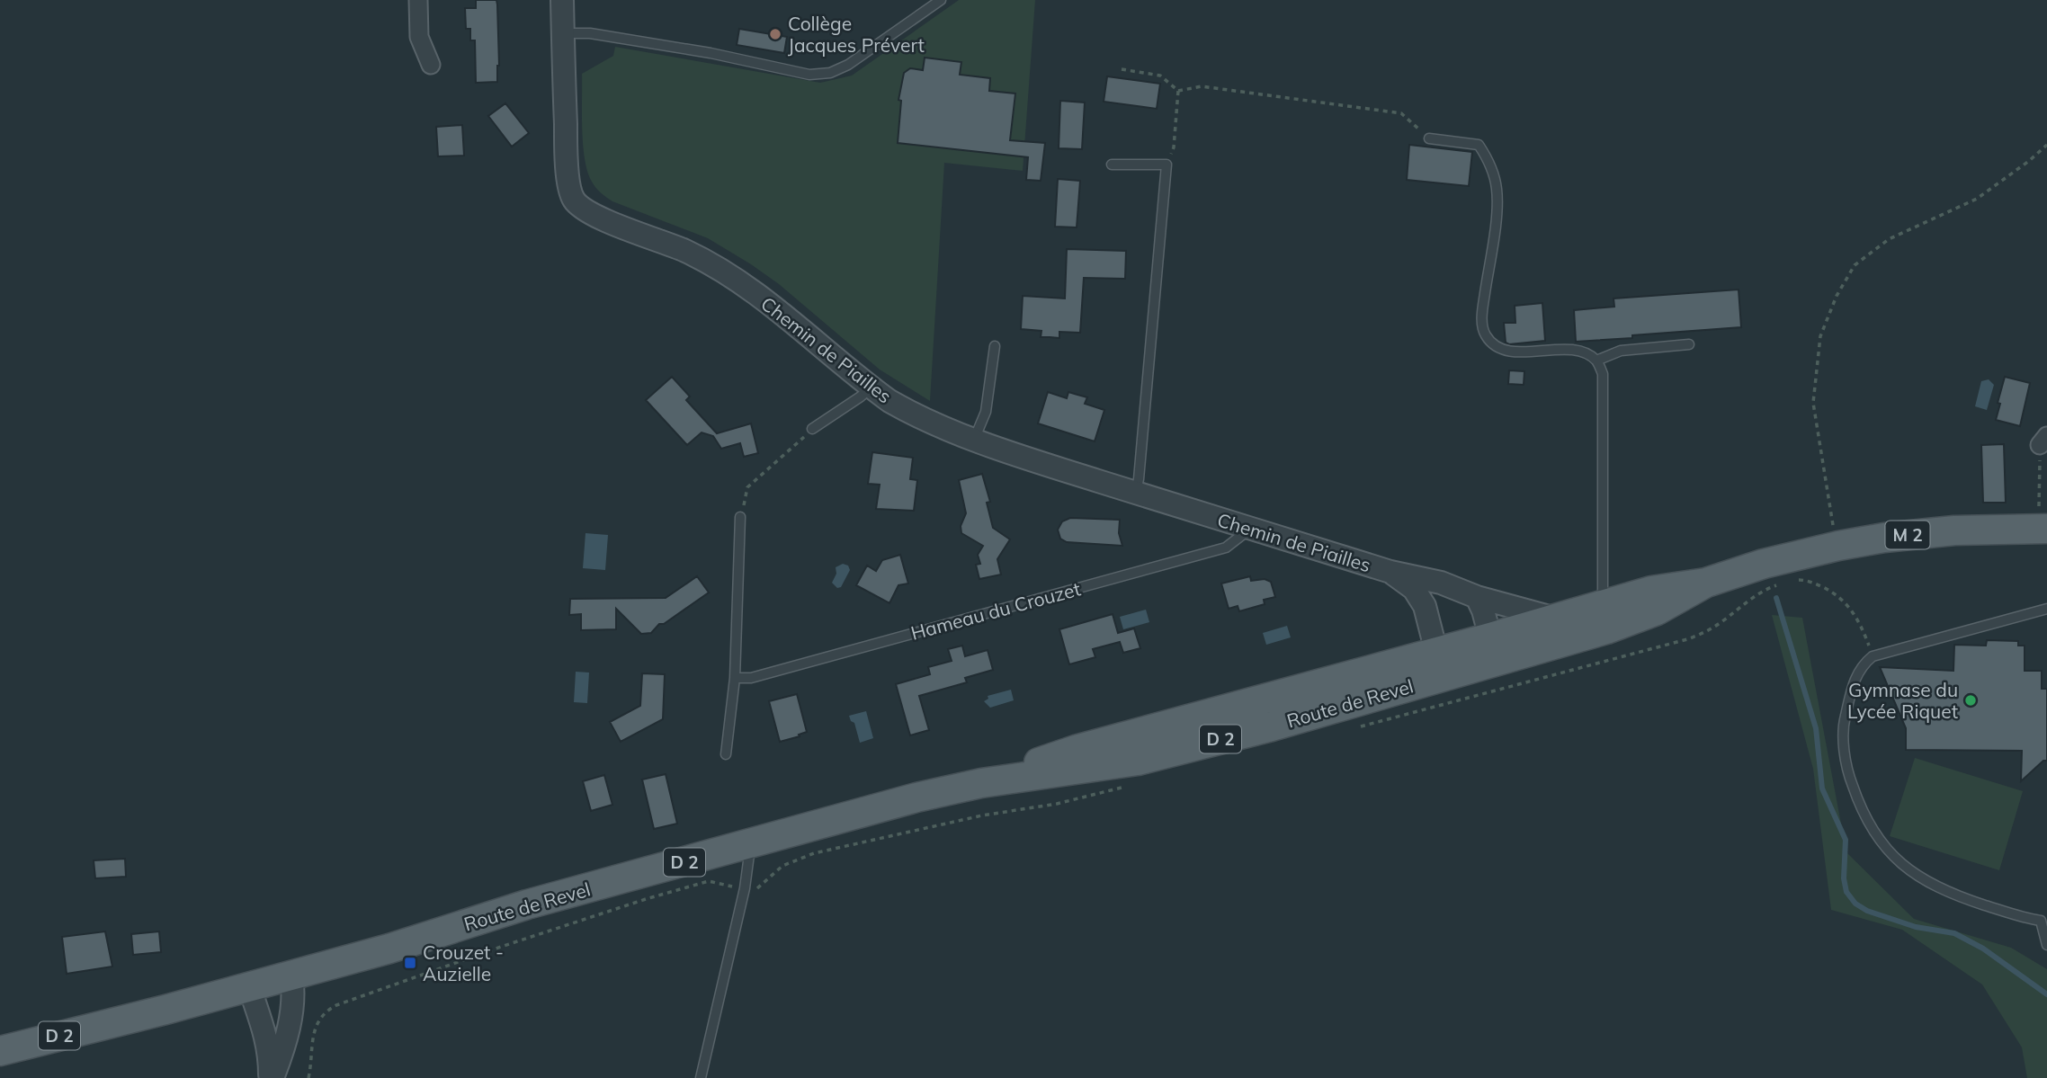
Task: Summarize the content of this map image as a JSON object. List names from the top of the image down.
{
  "streets": {
    "main road": ["M 2", "Route de Revel", "D 2"],
    "street": ["Chemin de Piailles"],
    "lane": ["Hameau du Crouzet"]
  },
  "crossings": [
    ["Chemin de Piailles", "Hameau du Crouzet"],
    ["Chemin de Piailles", "Route de Revel"]
  ],
  "places": {
    "other": ["Collège Jacques Prévert", "Gymnase du Lycée Riquet"],
    "transit": ["Crouzet - Auzielle"]
  }
}
